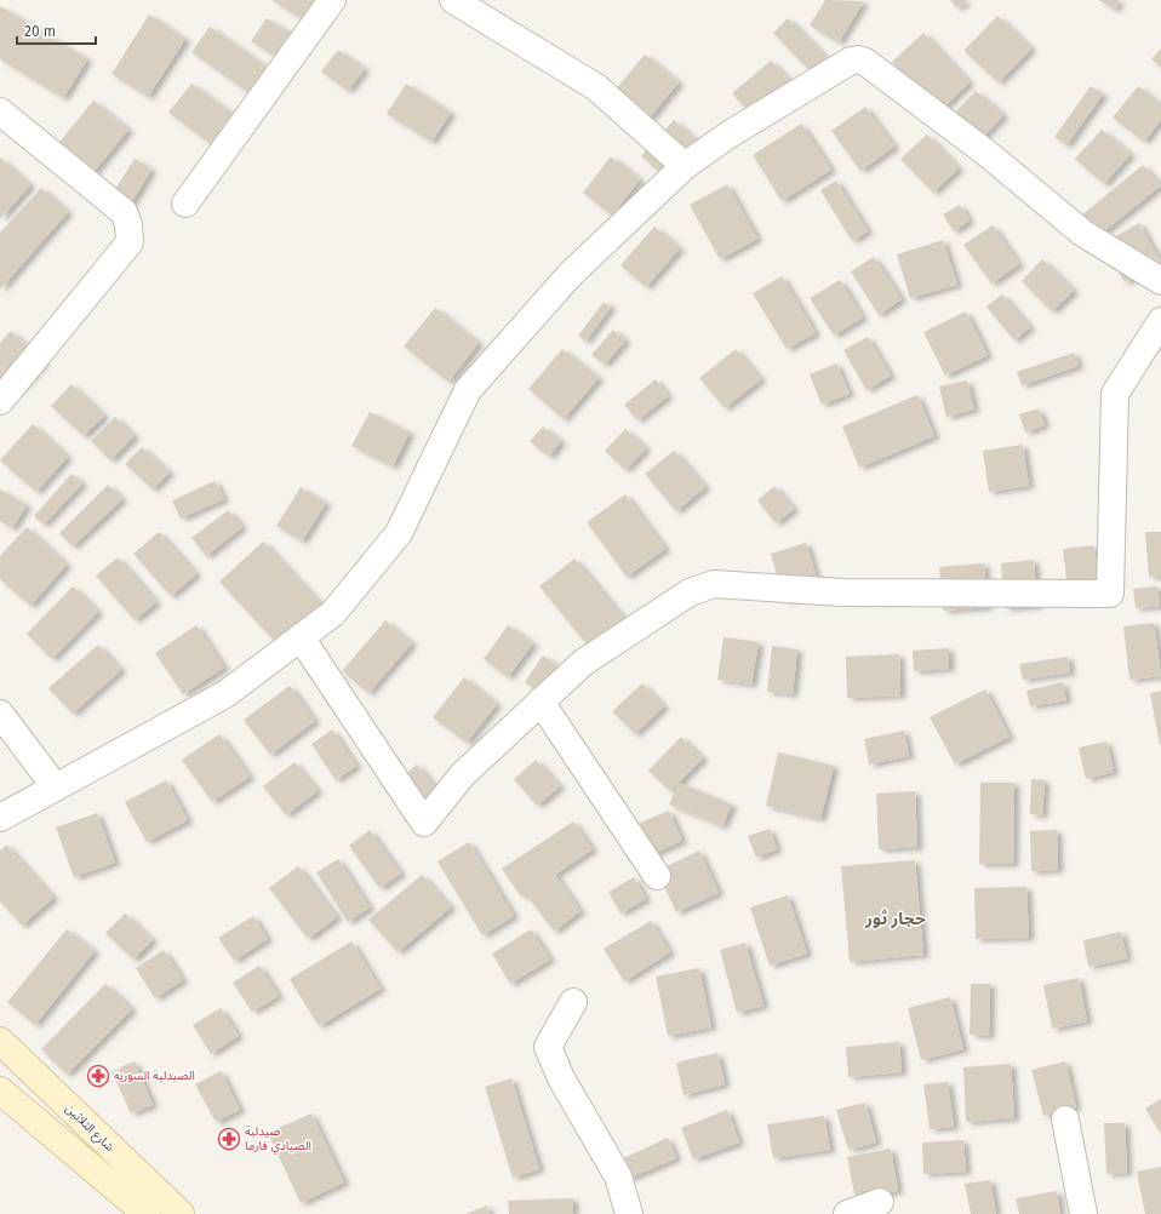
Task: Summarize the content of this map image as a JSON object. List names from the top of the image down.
{
  "streets": {
    "main road": ["شارع الثلاثين"]
  },
  "districts": ["حجار ثور"],
  "places": {
    "pharmacy": ["الصيدلية السورية", "صيدلية الصيادي فارما"]
  },
  "scale_bar": "20 m"
}
